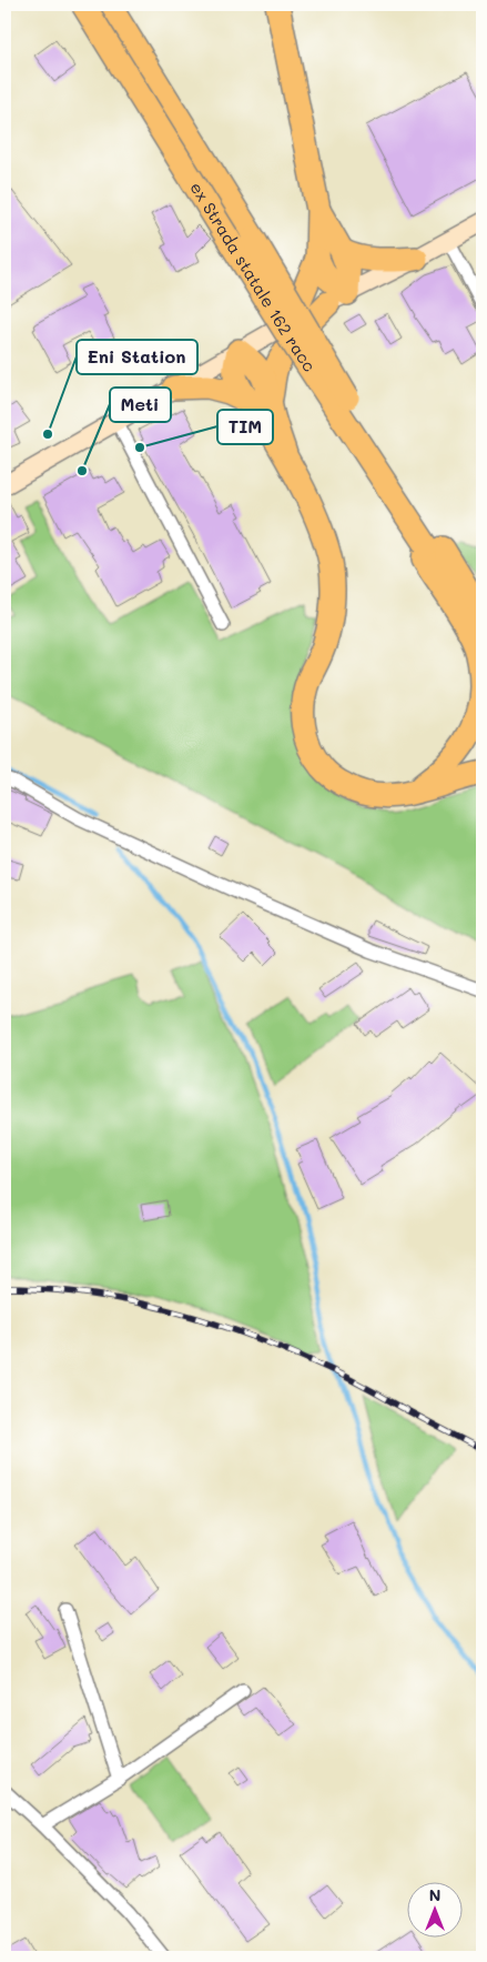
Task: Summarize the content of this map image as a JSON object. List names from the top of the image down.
{
  "streets": {
    "highway": ["ex Strada statale 162 racc"]
  },
  "places": ["Eni Station", "TIM", "Meti"],
  "north": "top"
}
